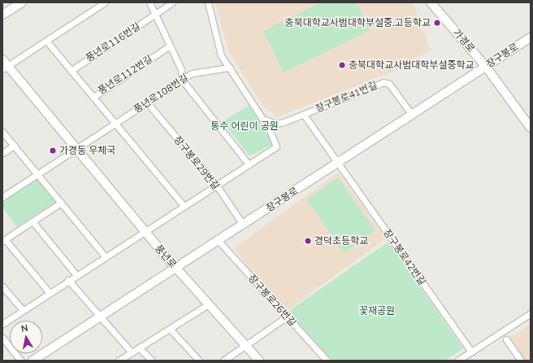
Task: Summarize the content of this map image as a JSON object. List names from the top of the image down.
{
  "streets": {
    "street": [
      "가경로",
      "풍년로116번길",
      "장구봉로",
      "풍년로112번길",
      "풍년로108번길",
      "장구봉로41번길",
      "장구봉로29번길",
      "풍년로",
      "장구봉로42번길",
      "장구봉로26번길"
    ]
  },
  "crossings": [
    ["가경로", "장구봉로"],
    ["풍년로116번길", "풍년로112번길"],
    ["장구봉로", "장구봉로41번길"],
    ["장구봉로", "장구봉로29번길"],
    ["장구봉로", "풍년로"],
    ["장구봉로", "장구봉로42번길"],
    ["장구봉로", "장구봉로26번길"],
    ["풍년로108번길", "장구봉로29번길"],
    ["풍년로108번길", "풍년로"],
    ["장구봉로41번길", "장구봉로42번길"]
  ],
  "parks": ["통수 어린이 공원", "꽃재공원"],
  "places": [
    "충북대학교사범대학부설중.고등학교",
    "충북대학교사범대학부설중학교",
    "가경동 우체국",
    "경덕초등학교"
  ],
  "north": "top"
}
